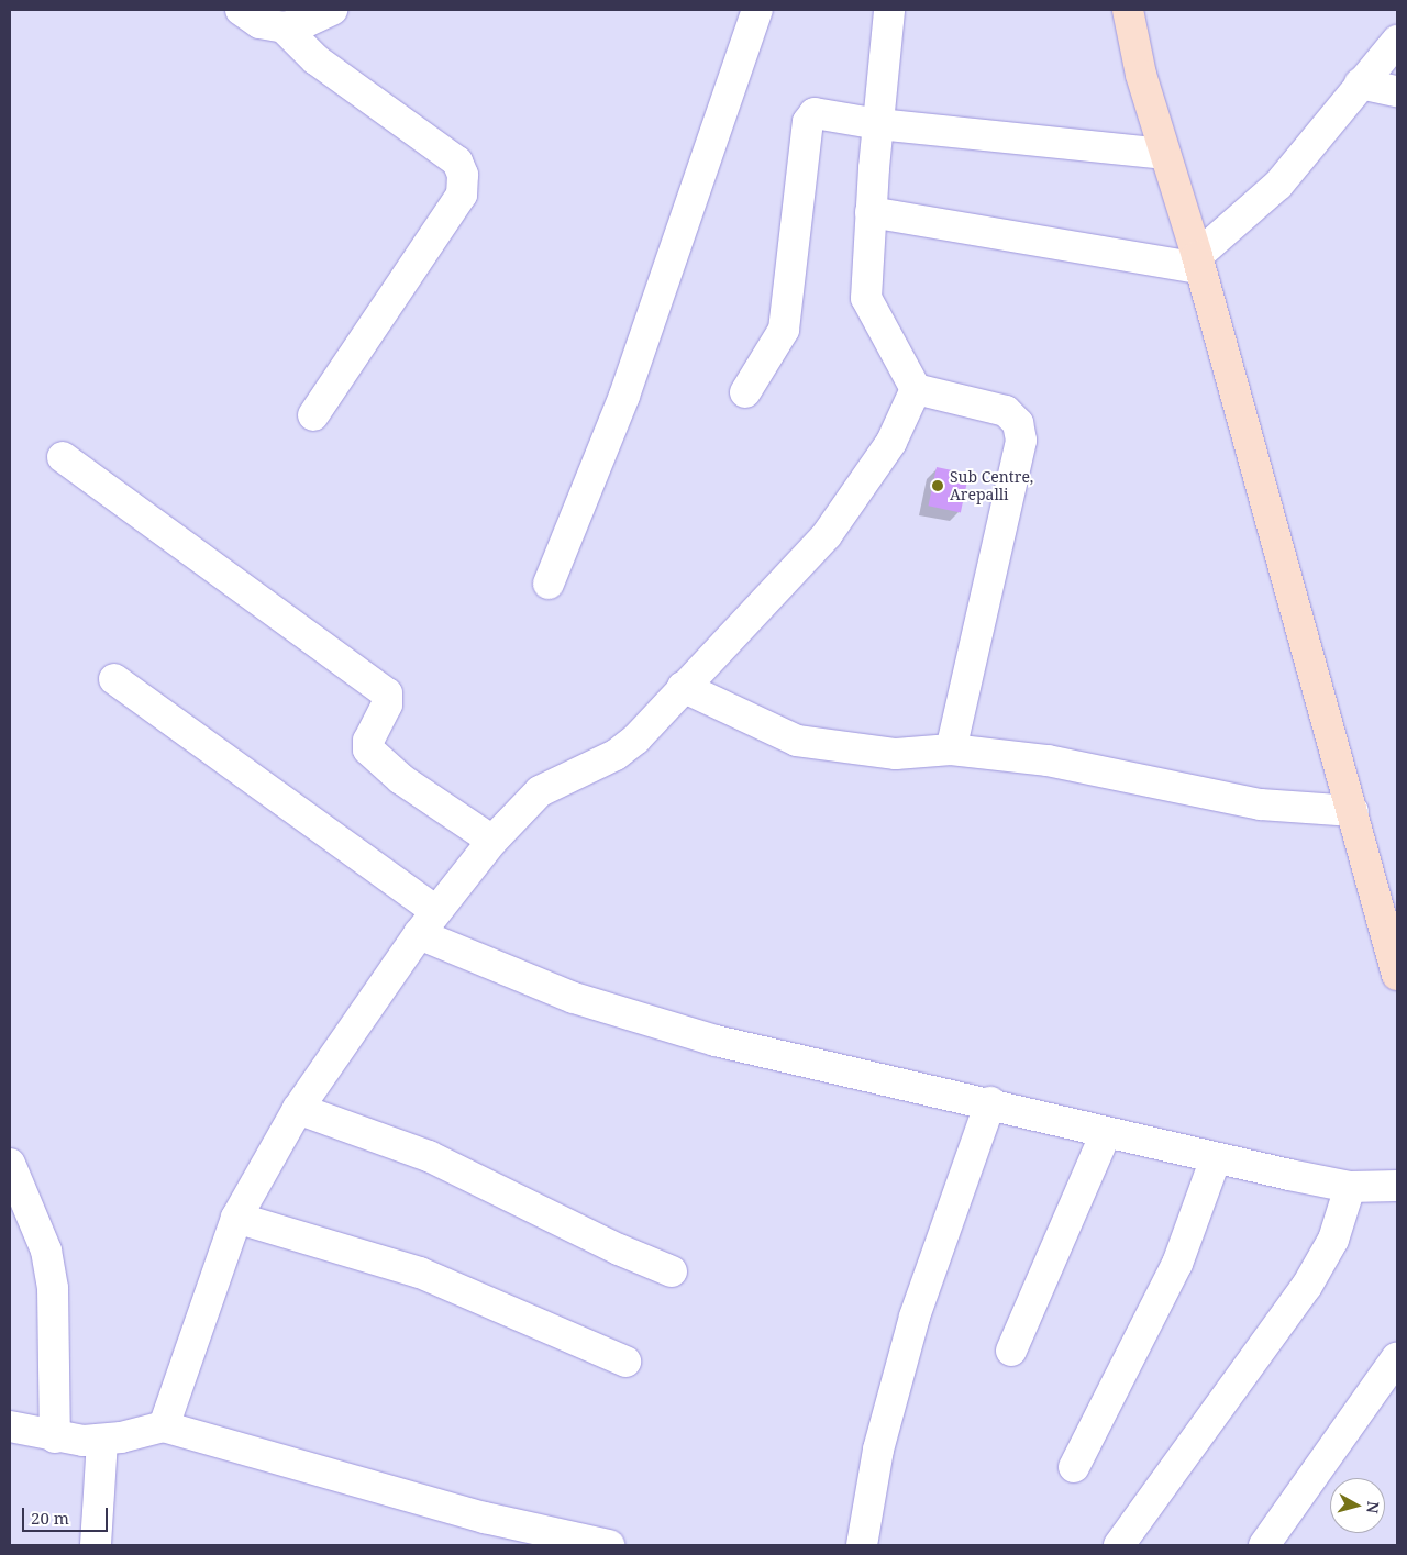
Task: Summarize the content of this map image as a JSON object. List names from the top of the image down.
{
  "places": ["Sub Centre, Arepalli"],
  "scale_bar": "20 m",
  "north": "right"
}
